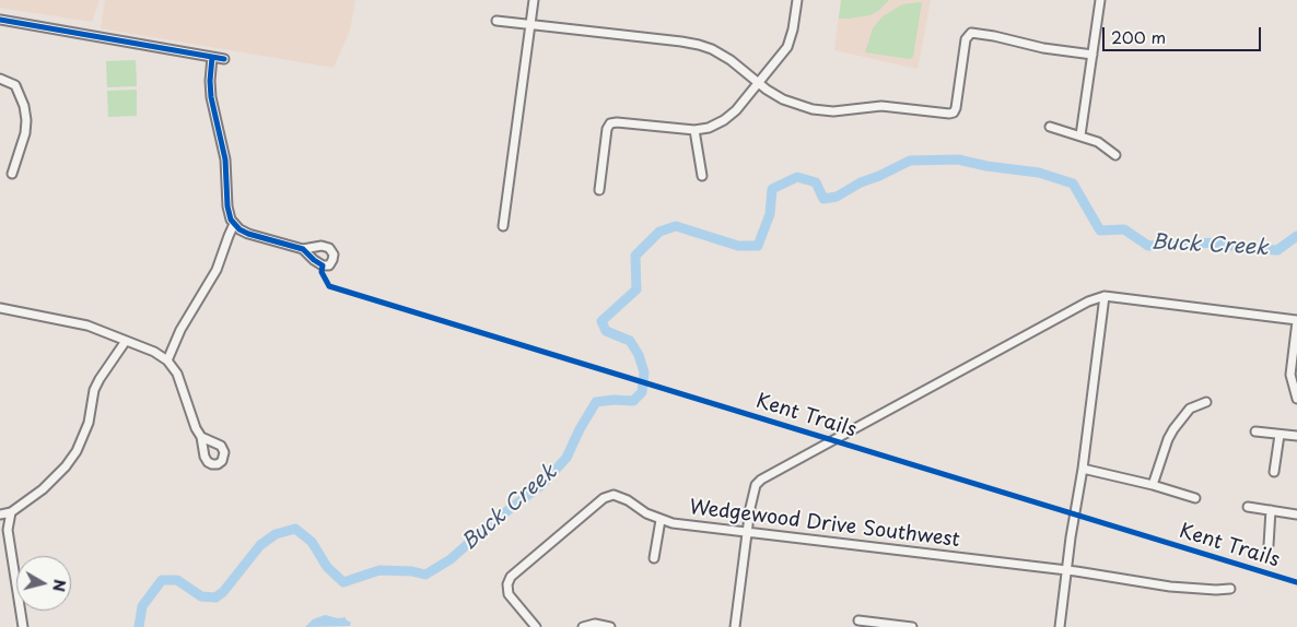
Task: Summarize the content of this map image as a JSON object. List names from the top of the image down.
{
  "streets": {
    "street": ["Wedgewood Drive Southwest"],
    "cycle path": ["Kent Trails"]
  },
  "water": ["Buck Creek"],
  "scale_bar": "200 m",
  "north": "right"
}
